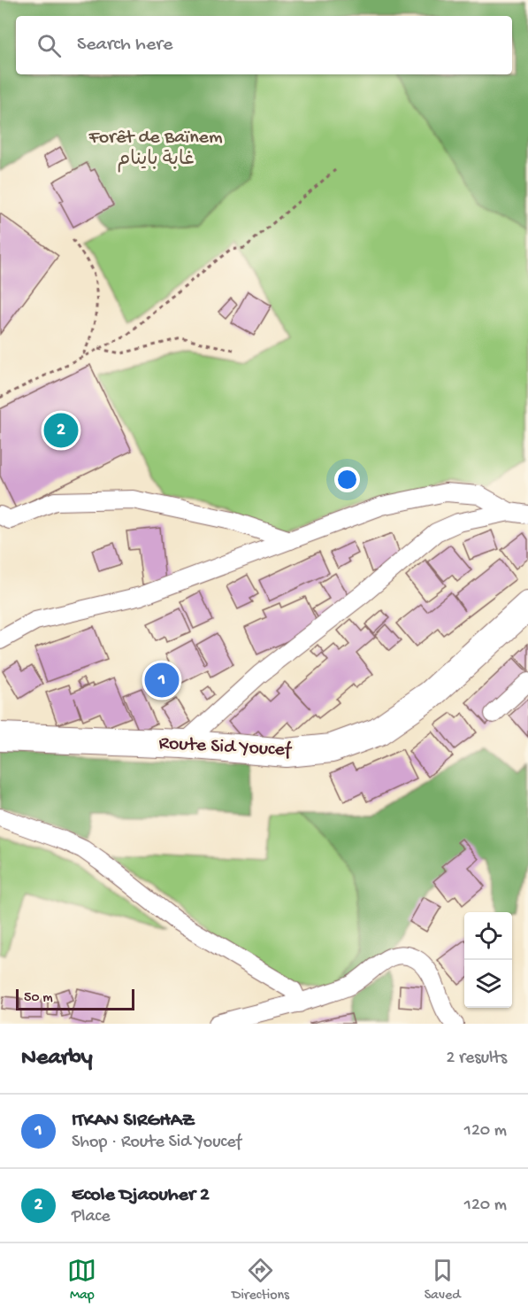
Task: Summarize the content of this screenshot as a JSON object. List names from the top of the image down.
{
  "streets": {
    "main road": ["Route Sid Youcef"]
  },
  "parks": ["Forêt de Baïnem غابة باينام"],
  "scale_bar": "50 m",
  "page": {
    "search": "Search here",
    "pins": ["2", "1"],
    "scale": "50 m",
    "heading": ["Nearby", "2 results"],
    "list": [
      {
        "mark": "1",
        "name": "ITKAN SIRGHAZ",
        "note": "Shop · Route Sid Youcef",
        "value": "120 m"
      },
      {
        "mark": "2",
        "name": "Ecole Djaouher 2",
        "note": "Place",
        "value": "120 m"
      }
    ],
    "nav": ["Map", "Directions", "Saved"]
  }
}
